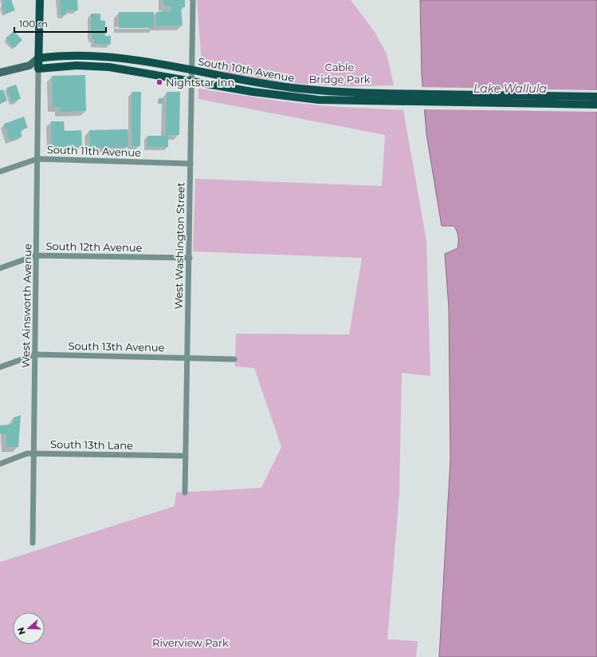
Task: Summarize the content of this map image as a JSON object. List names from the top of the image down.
{
  "streets": {
    "main road": ["South 10th Avenue"],
    "street": [
      "South 11th Avenue",
      "West Washington Street",
      "South 12th Avenue",
      "West Ainsworth Avenue",
      "South 13th Avenue",
      "South 13th Lane"
    ]
  },
  "crossings": [
    ["South 10th Avenue", "West Washington Street"],
    ["South 10th Avenue", "West Ainsworth Avenue"],
    ["South 11th Avenue", "West Washington Street"],
    ["South 11th Avenue", "West Ainsworth Avenue"],
    ["West Washington Street", "South 12th Avenue"],
    ["West Washington Street", "South 13th Avenue"],
    ["West Washington Street", "South 13th Lane"],
    ["South 12th Avenue", "West Ainsworth Avenue"],
    ["West Ainsworth Avenue", "South 13th Avenue"],
    ["West Ainsworth Avenue", "South 13th Lane"]
  ],
  "water": ["Lake Wallula"],
  "parks": ["Cable Bridge Park", "Riverview Park"],
  "places": ["Nightstar Inn"],
  "scale_bar": "100 m",
  "north": "left"
}
